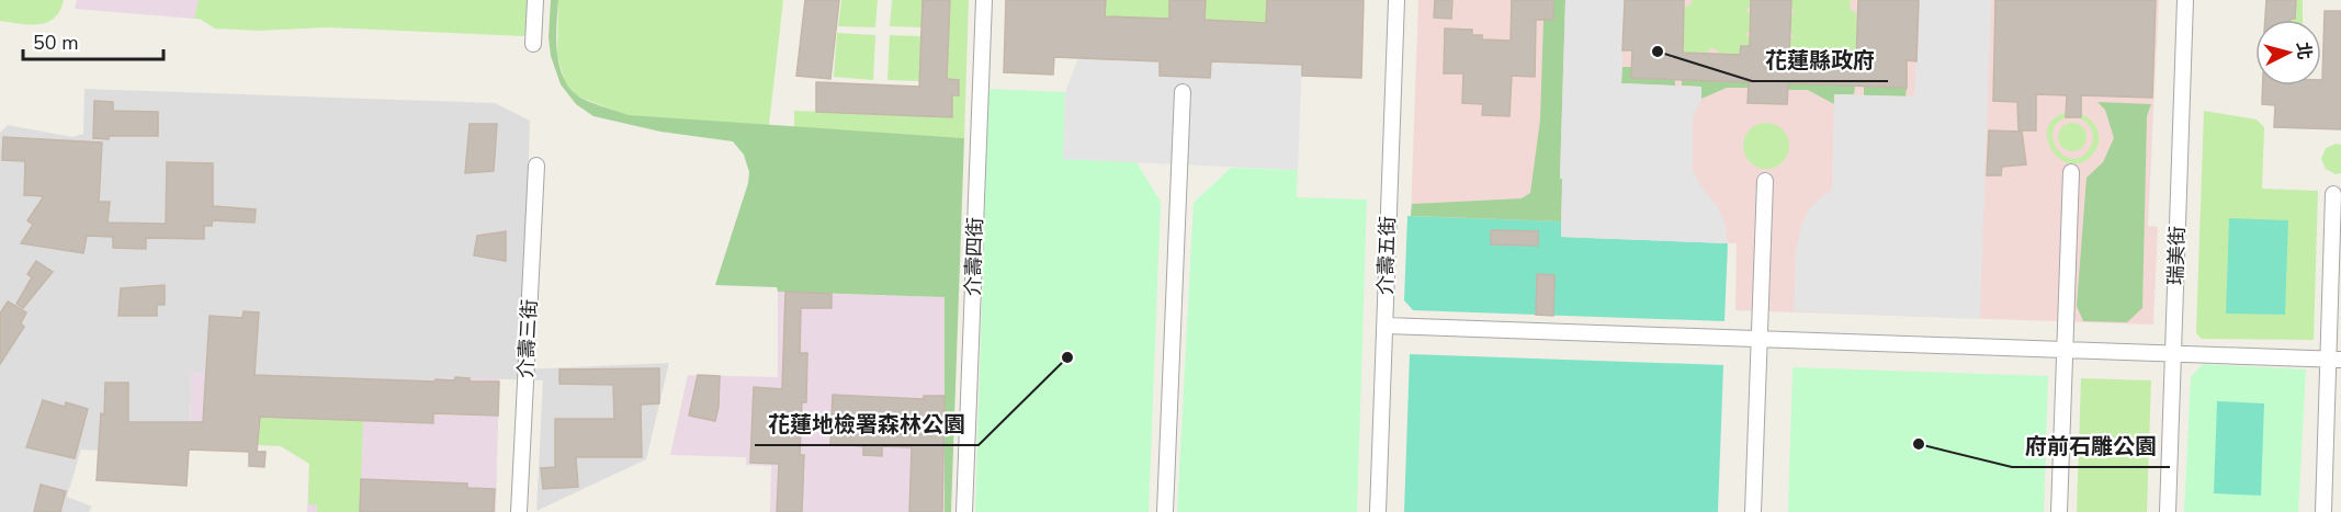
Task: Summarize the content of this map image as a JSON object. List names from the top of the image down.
{
  "streets": {
    "street": [
      "介壽五街",
      "瑞美街",
      "介壽四街",
      "介壽三街"
    ]
  },
  "places": ["花蓮縣政府", "花蓮地檢署森林公園", "府前石雕公園"],
  "scale_bar": "50 m",
  "north": "right"
}
